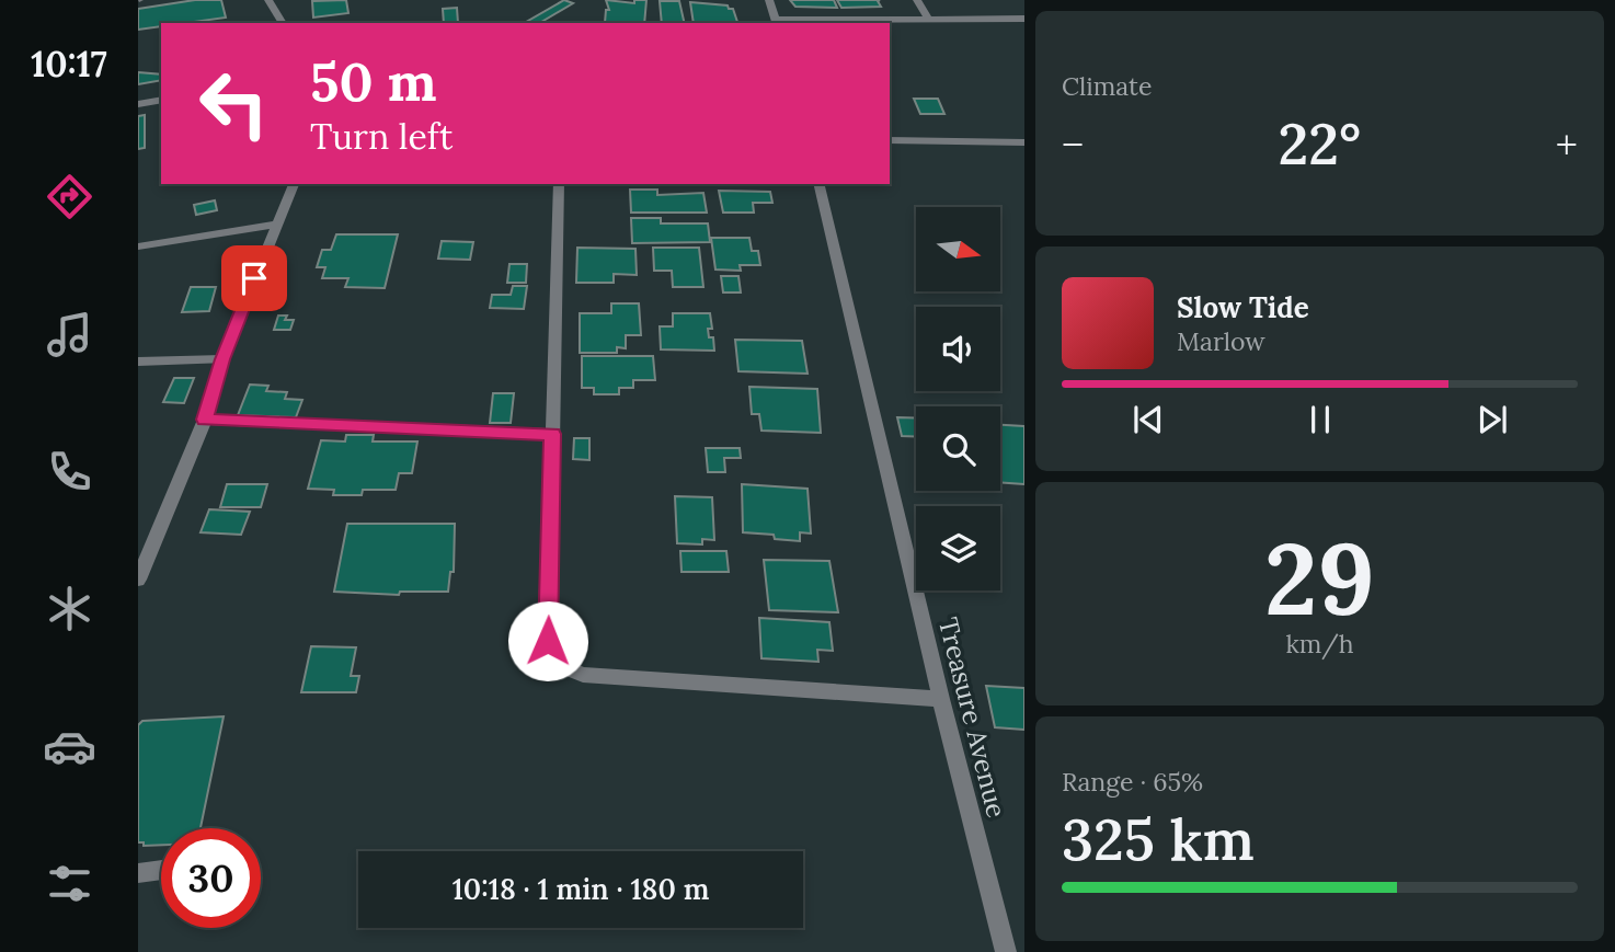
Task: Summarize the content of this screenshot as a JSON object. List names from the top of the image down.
{
  "streets": {
    "street": ["Treasure Avenue"]
  },
  "north": "right",
  "page": {
    "tabs": "10:17",
    "tile": [
      "Climate",
      ["29", "km/h"],
      ["Range · 65%", "325 km"]
    ],
    "turn": ["50 m", "Turn left"],
    "heat": ["−", "22°", "+"],
    "song": ["Slow Tide", "Marlow"],
    "limit": "30",
    "trip": "10:18 · 1 min · 180 m"
  }
}
